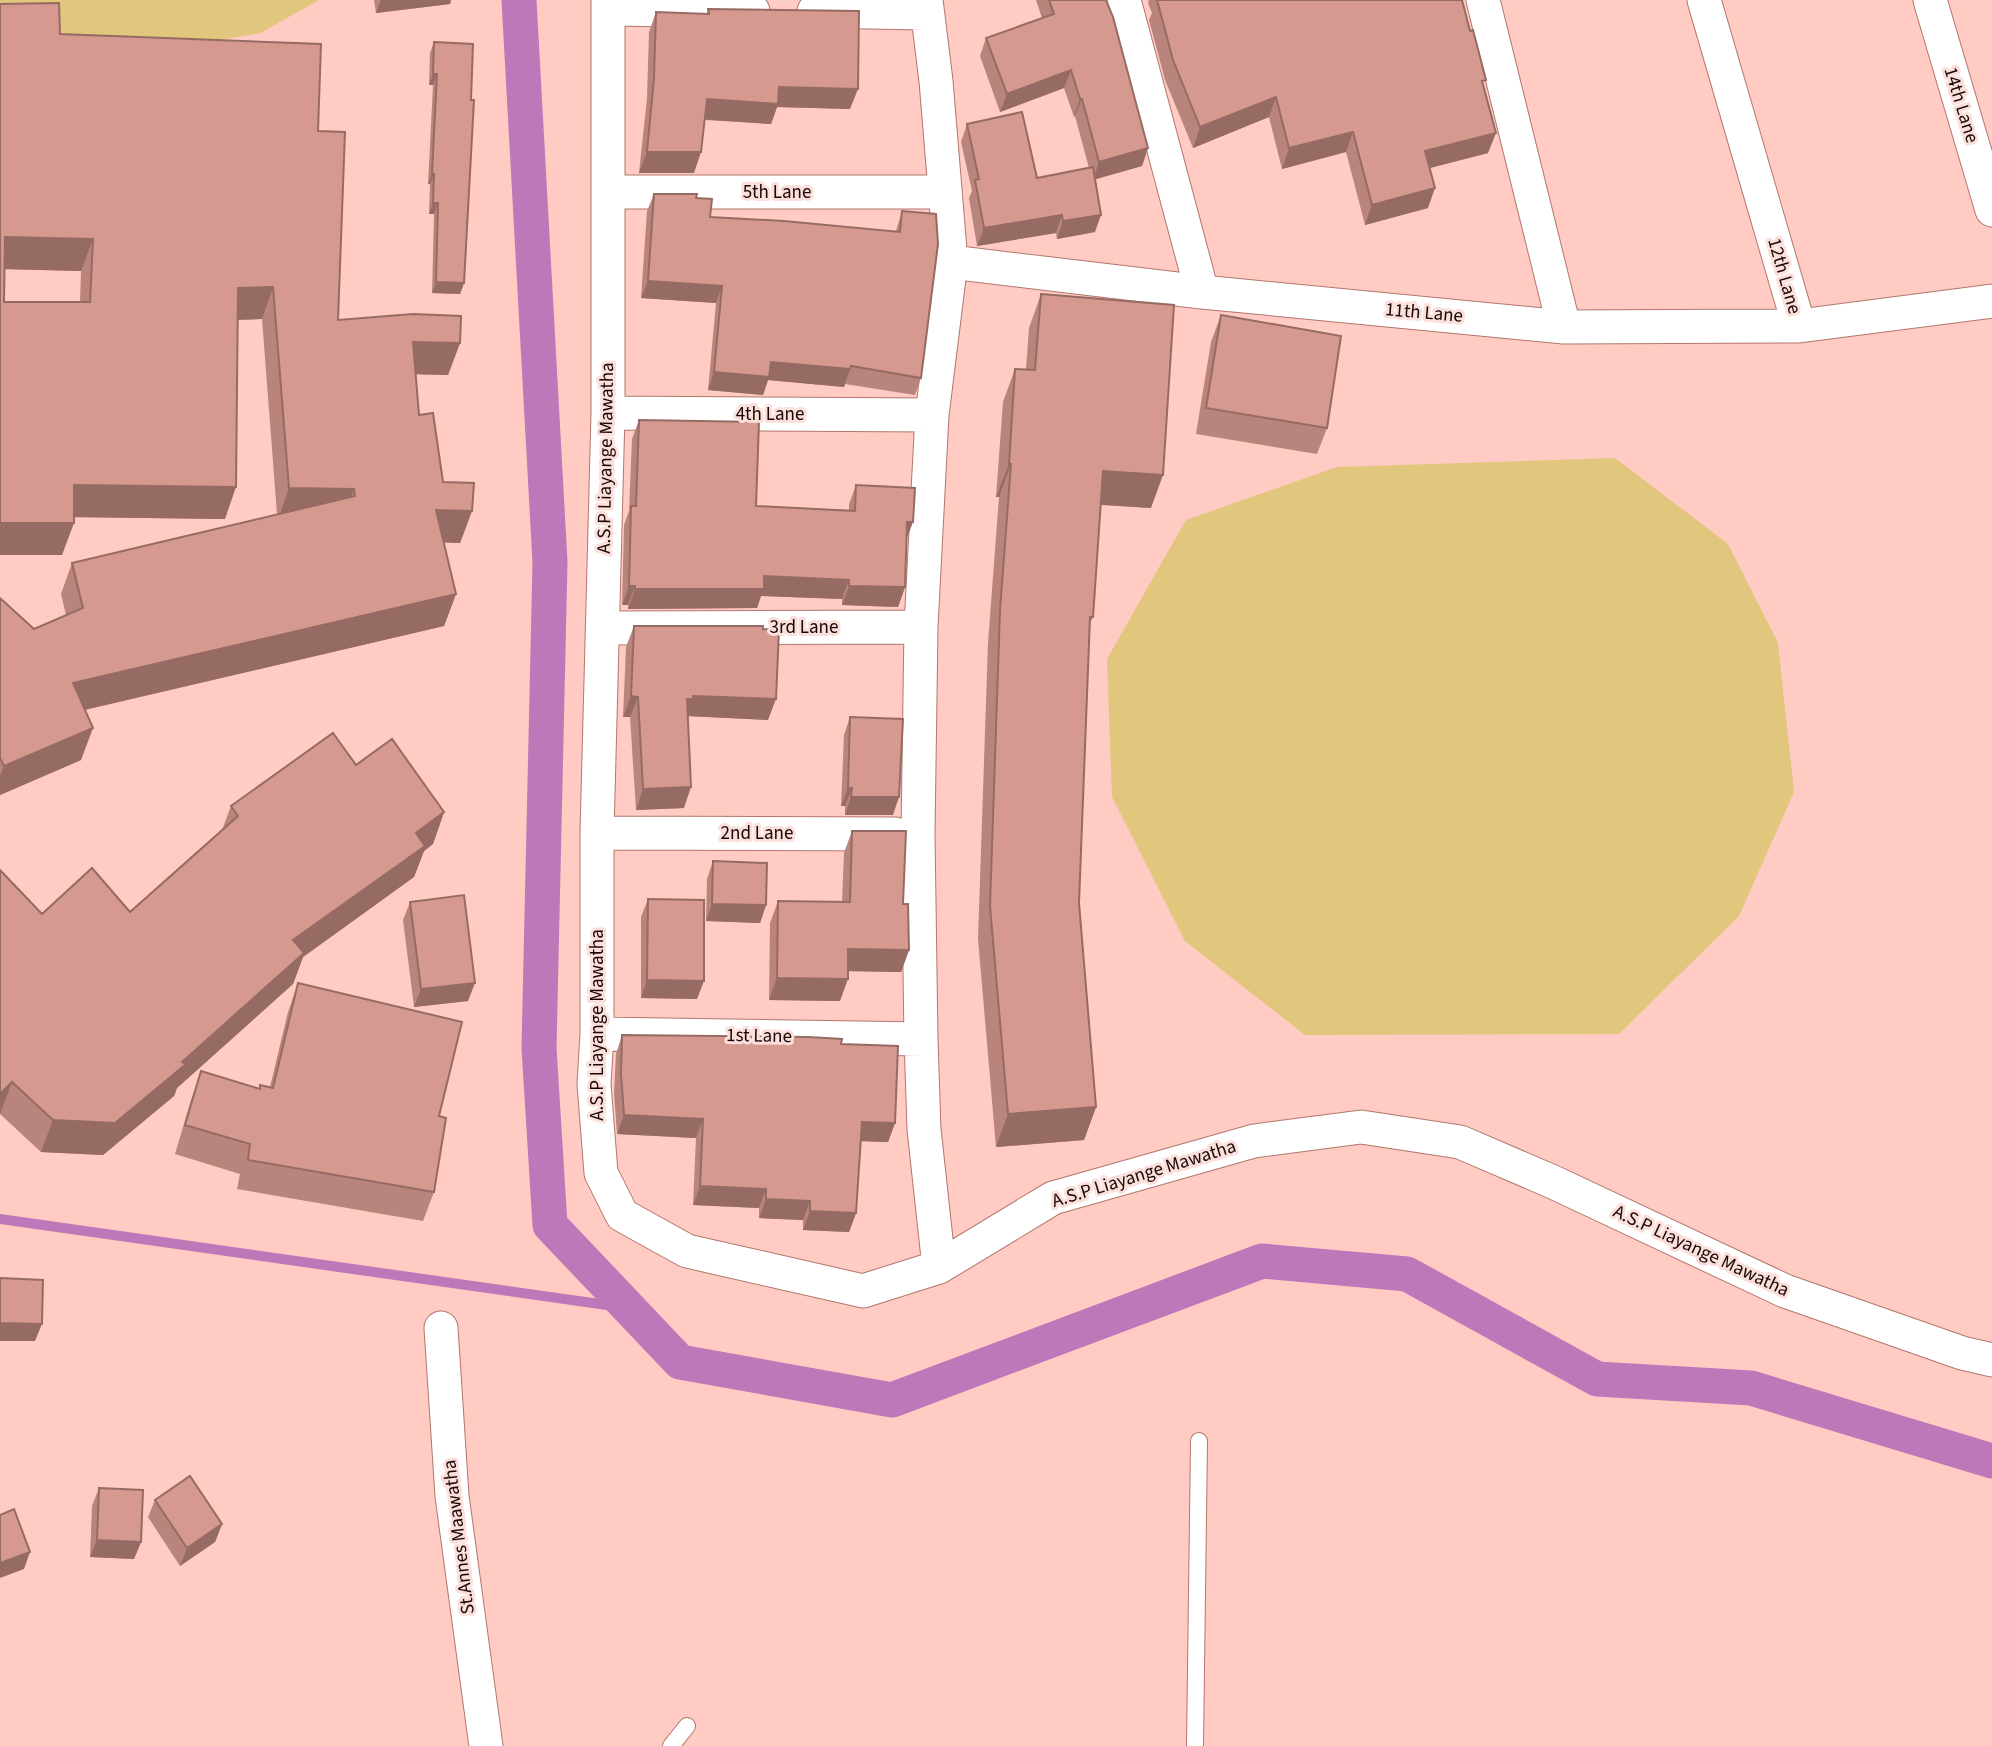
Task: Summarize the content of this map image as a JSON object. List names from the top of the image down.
{
  "streets": {
    "street": [
      "14th Lane",
      "5th Lane",
      "12th Lane",
      "11th Lane",
      "4th Lane",
      "A.S.P Liayange Mawatha",
      "3rd Lane",
      "2nd Lane",
      "1st Lane",
      "St.Annes Maawatha"
    ]
  },
  "crossings": [
    ["5th Lane", "A.S.P Liayange Mawatha"],
    ["12th Lane", "11th Lane"],
    ["4th Lane", "A.S.P Liayange Mawatha"],
    ["A.S.P Liayange Mawatha", "3rd Lane"],
    ["A.S.P Liayange Mawatha", "2nd Lane"],
    ["A.S.P Liayange Mawatha", "1st Lane"]
  ]
}
